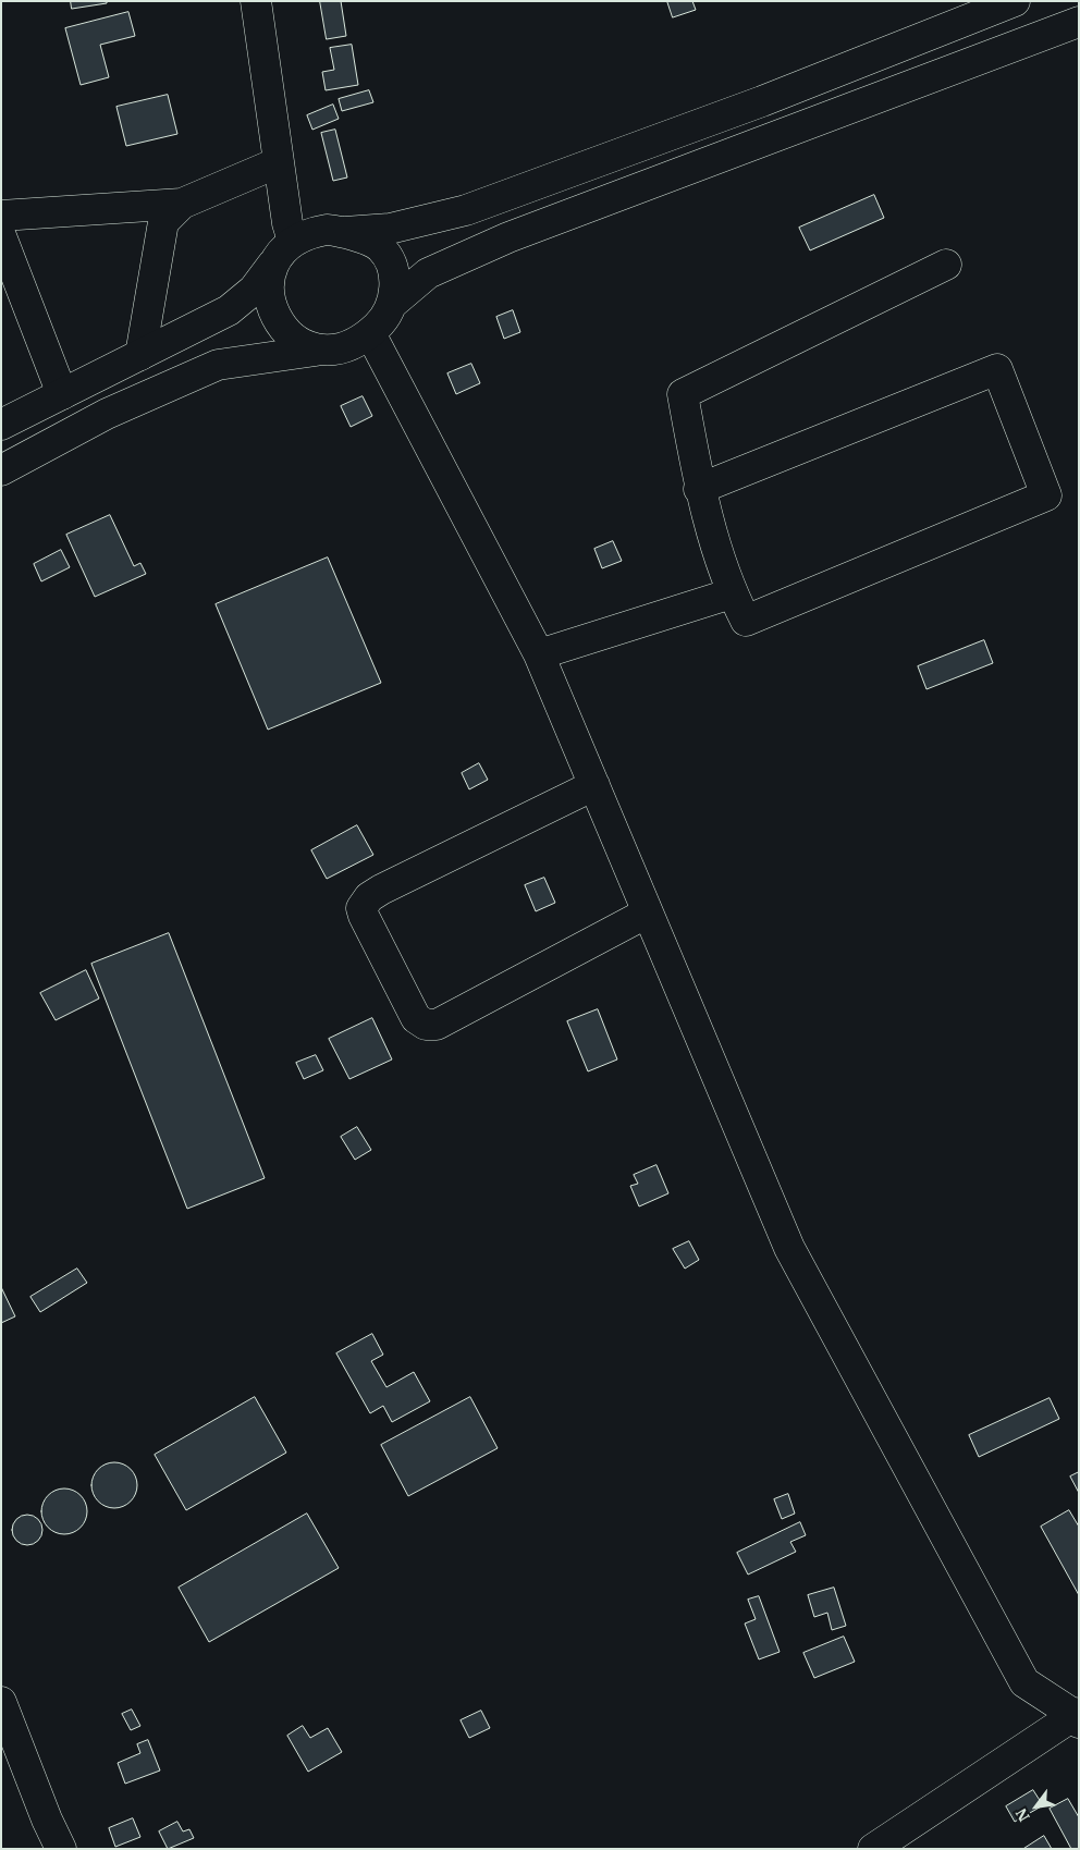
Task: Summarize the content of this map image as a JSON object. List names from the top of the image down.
{
  "north": "bottom left"
}
